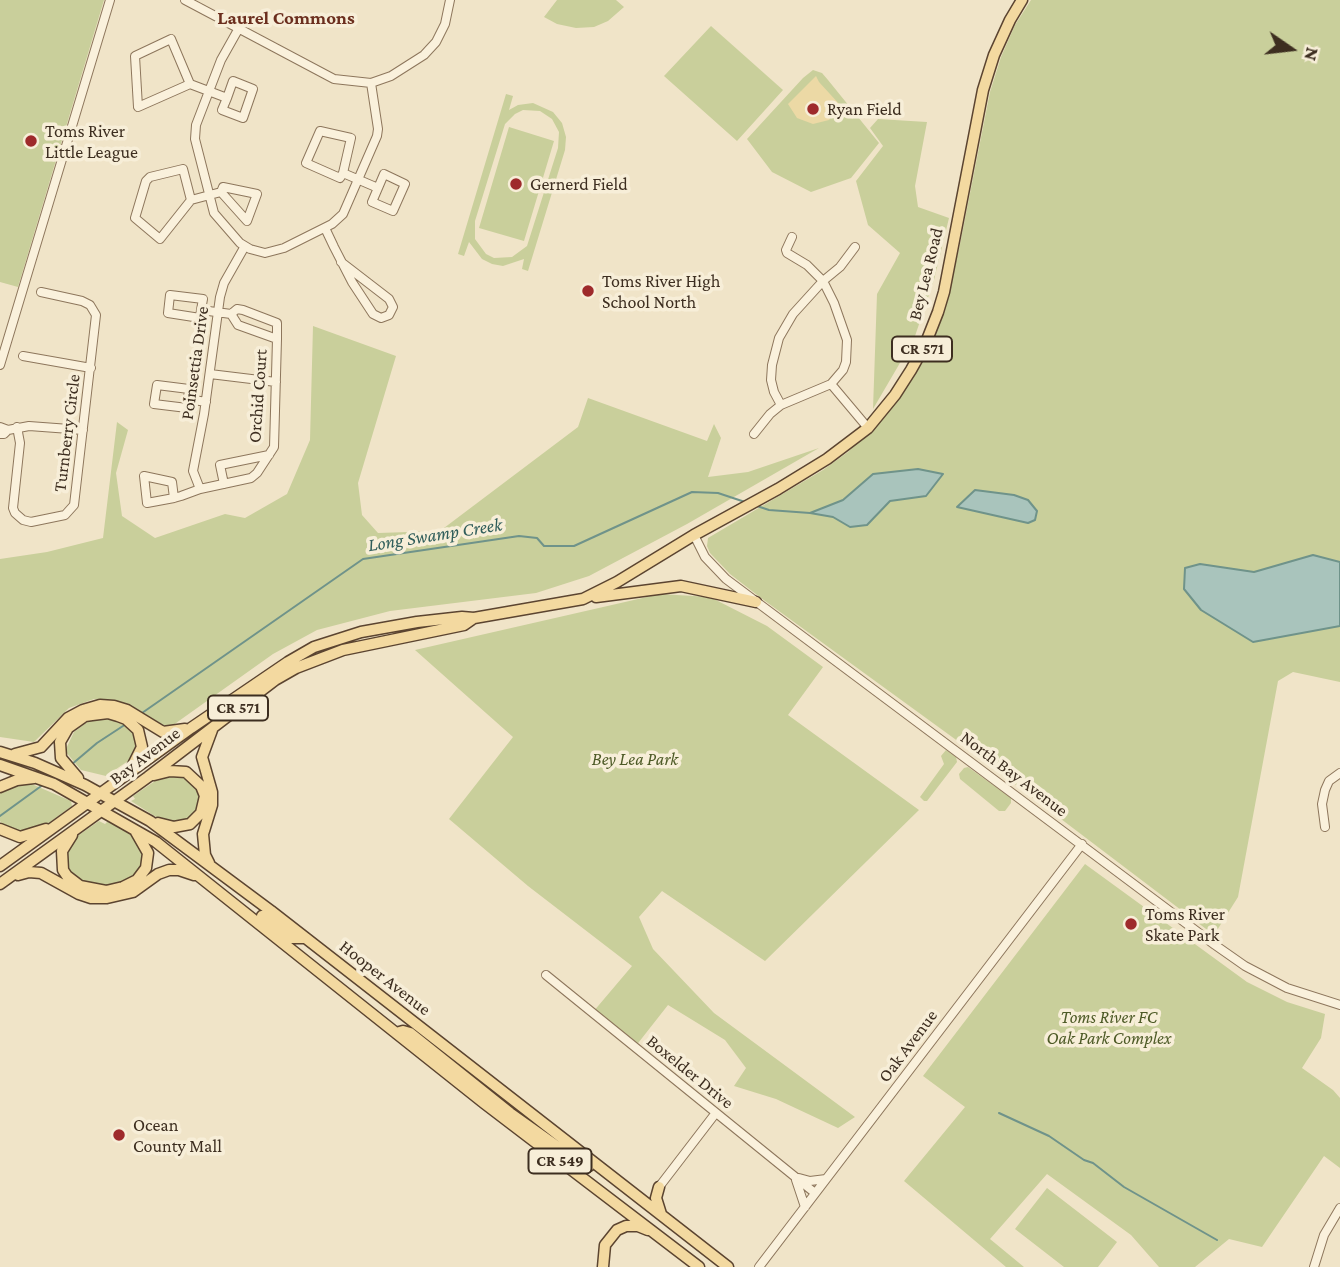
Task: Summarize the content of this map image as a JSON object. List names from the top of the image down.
{
  "streets": {
    "main road": [
      "Bey Lea Road",
      "CR 571",
      "Bay Avenue",
      "Hooper Avenue",
      "CR 549"
    ],
    "street": [
      "Poinsettia Drive",
      "Orchid Court",
      "Turnberry Circle",
      "North Bay Avenue",
      "Oak Avenue",
      "Boxelder Drive"
    ]
  },
  "crossings": [
    ["Bey Lea Road", "Bay Avenue"],
    ["Bey Lea Road", "North Bay Avenue"],
    ["Poinsettia Drive", "Orchid Court"],
    ["Bay Avenue", "North Bay Avenue"],
    ["Bay Avenue", "Hooper Avenue"],
    ["North Bay Avenue", "Oak Avenue"],
    ["Oak Avenue", "Boxelder Drive"]
  ],
  "districts": ["Laurel Commons"],
  "water": ["Long Swamp Creek"],
  "parks": ["Bey Lea Park", "Toms River FC Oak Park Complex"],
  "places": [
    "Ryan Field",
    "Toms River Little League",
    "Gernerd Field",
    "Toms River High School North",
    "Toms River Skate Park",
    "Ocean County Mall"
  ],
  "north": "right"
}
